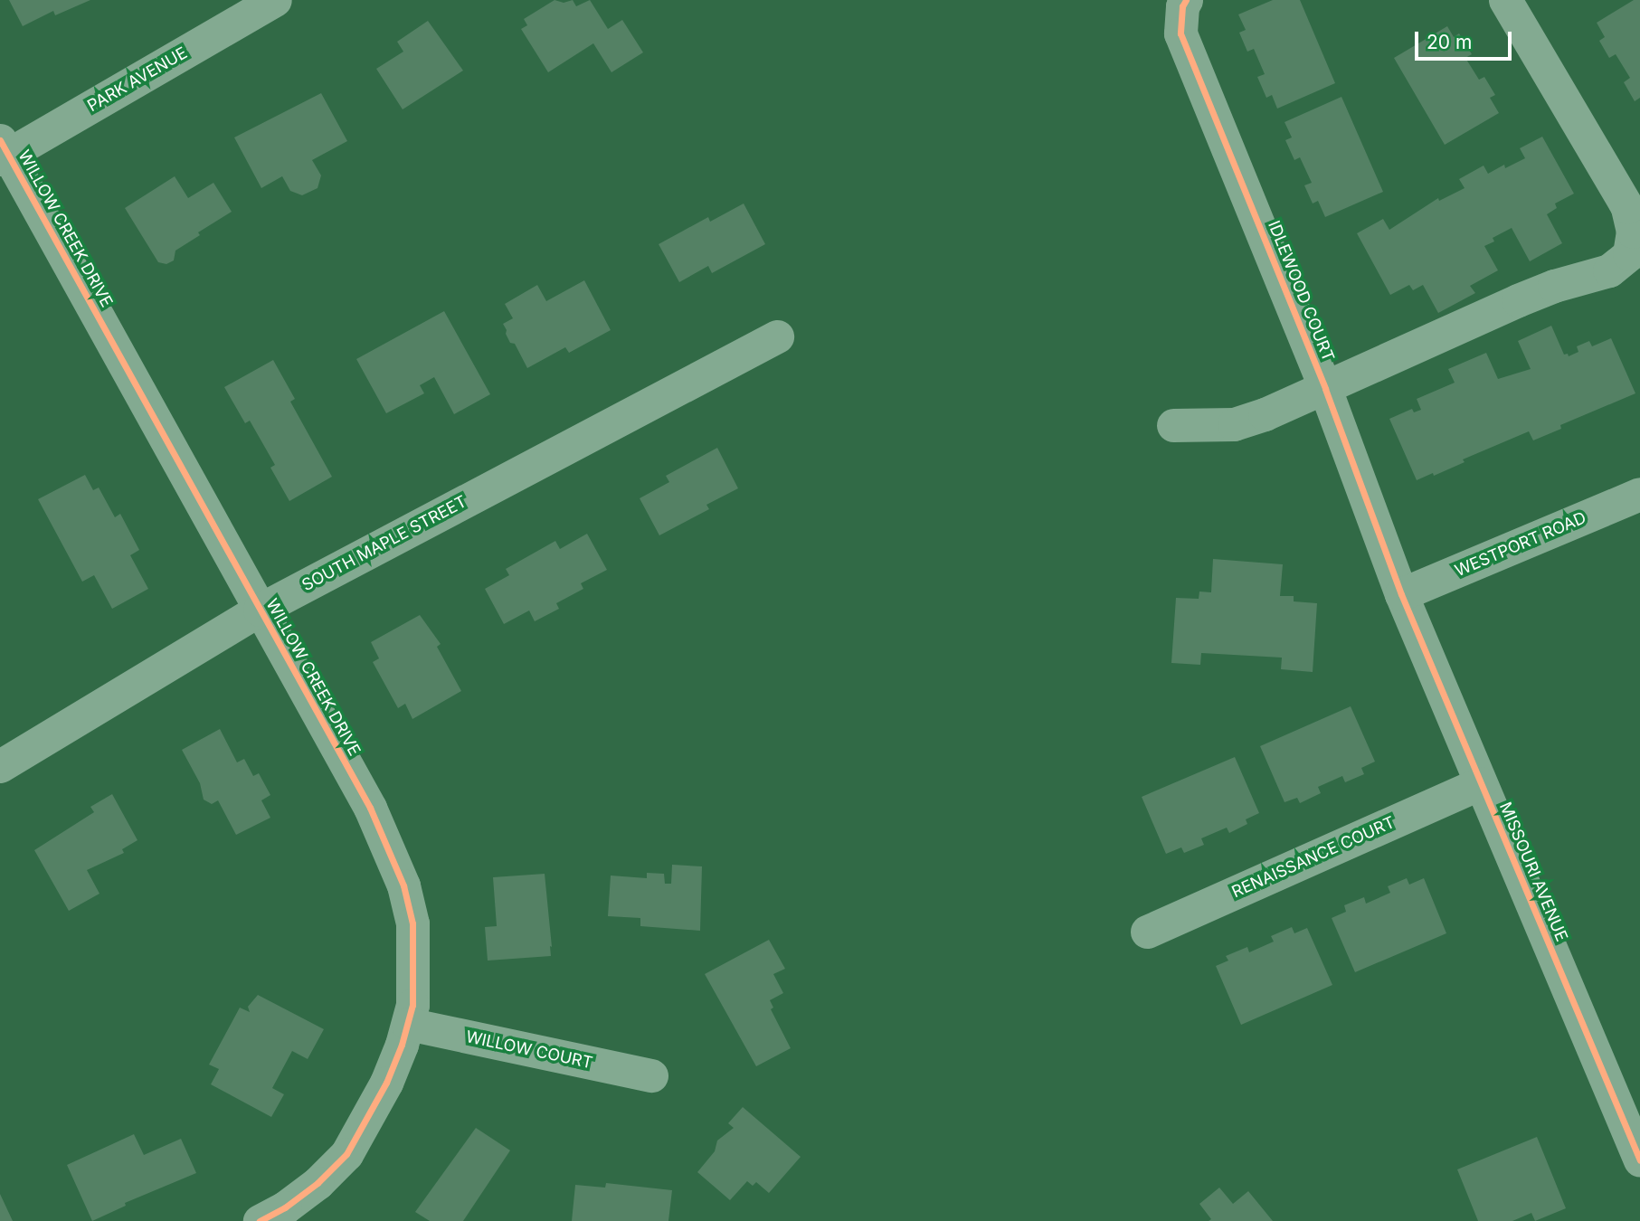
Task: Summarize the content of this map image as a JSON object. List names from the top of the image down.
{
  "streets": {
    "street": [
      "PARK AVENUE",
      "WILLOW CREEK DRIVE",
      "IDLEWOOD COURT",
      "SOUTH MAPLE STREET",
      "WESTPORT ROAD",
      "RENAISSANCE COURT",
      "MISSOURI AVENUE",
      "WILLOW COURT"
    ]
  },
  "crossings": [
    ["PARK AVENUE", "WILLOW CREEK DRIVE"],
    ["WILLOW CREEK DRIVE", "SOUTH MAPLE STREET"],
    ["WILLOW CREEK DRIVE", "WILLOW COURT"],
    ["IDLEWOOD COURT", "WESTPORT ROAD"],
    ["IDLEWOOD COURT", "MISSOURI AVENUE"],
    ["WESTPORT ROAD", "MISSOURI AVENUE"],
    ["RENAISSANCE COURT", "MISSOURI AVENUE"]
  ],
  "scale_bar": "20 m"
}
